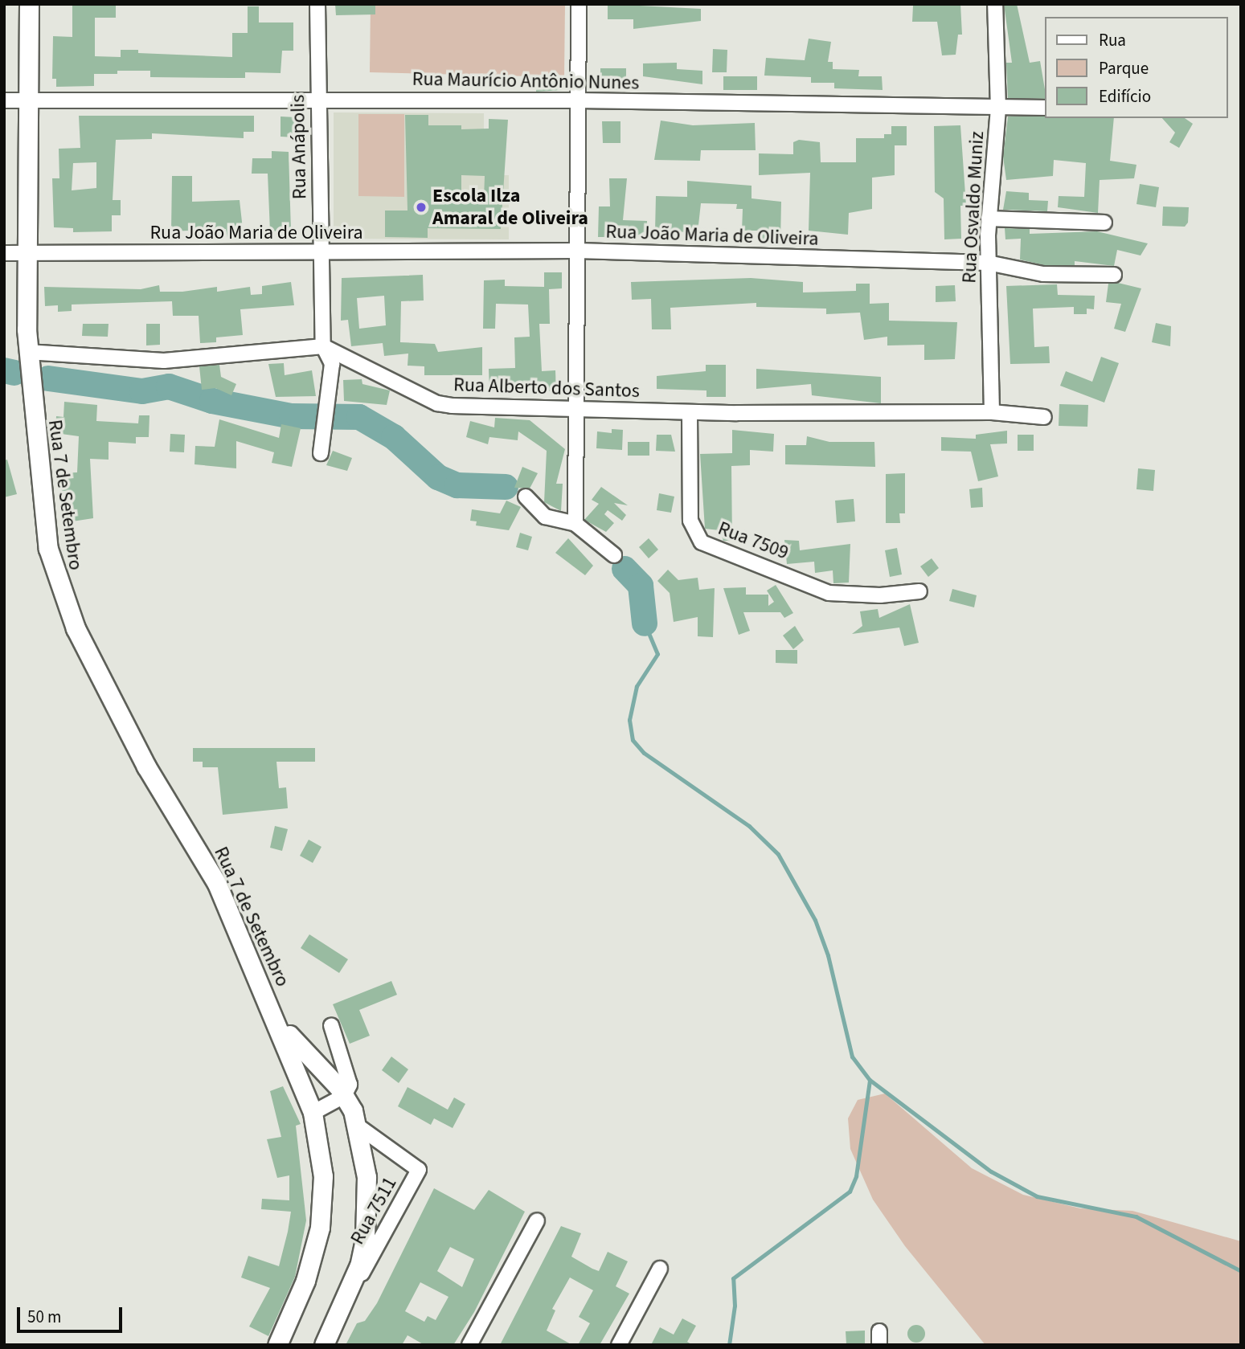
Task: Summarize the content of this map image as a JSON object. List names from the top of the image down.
{
  "streets": {
    "street": [
      "Rua Maurício Antônio Nunes",
      "Rua Anápolis",
      "Rua Osvaldo Muniz",
      "Rua João Maria de Oliveira",
      "Rua Alberto dos Santos",
      "Rua 7 de Setembro",
      "Rua 7509",
      "Rua 7511"
    ]
  },
  "crossings": [
    ["Rua Maurício Antônio Nunes", "Rua Anápolis"],
    ["Rua Maurício Antônio Nunes", "Rua Osvaldo Muniz"],
    ["Rua Maurício Antônio Nunes", "Rua 7 de Setembro"],
    ["Rua Anápolis", "Rua João Maria de Oliveira"],
    ["Rua Anápolis", "Rua Alberto dos Santos"],
    ["Rua Osvaldo Muniz", "Rua João Maria de Oliveira"],
    ["Rua Osvaldo Muniz", "Rua Alberto dos Santos"],
    ["Rua João Maria de Oliveira", "Rua 7 de Setembro"],
    ["Rua Alberto dos Santos", "Rua 7509"]
  ],
  "places": ["Escola Ilza Amaral de Oliveira"],
  "legend": ["Rua", "Parque", "Edifício"],
  "scale_bar": "50 m"
}
